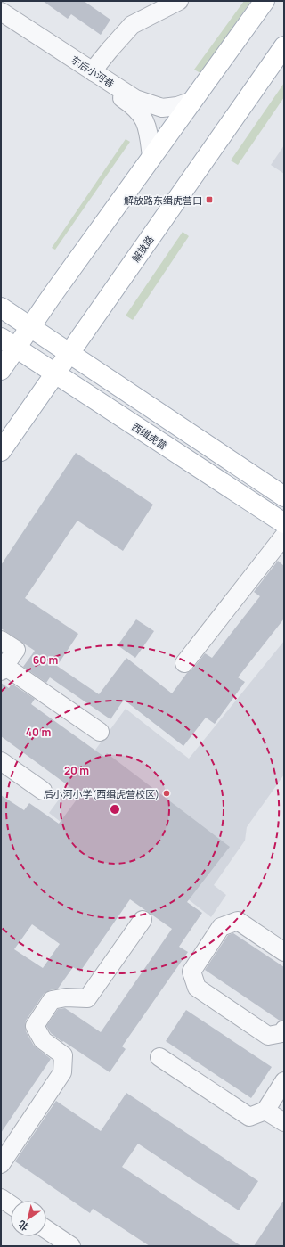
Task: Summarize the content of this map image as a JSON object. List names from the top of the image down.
{
  "streets": {
    "main road": ["解放路", "西缉虎营"],
    "street": ["东后小河巷"]
  },
  "crossings": [
    ["解放路", "西缉虎营"]
  ],
  "places": {
    "transit": ["解放路东缉虎营口"],
    "other": ["后小河小学(西缉虎营校区)"]
  },
  "north": "bottom left",
  "rings": ["60 m", "40 m", "20 m"]
}
